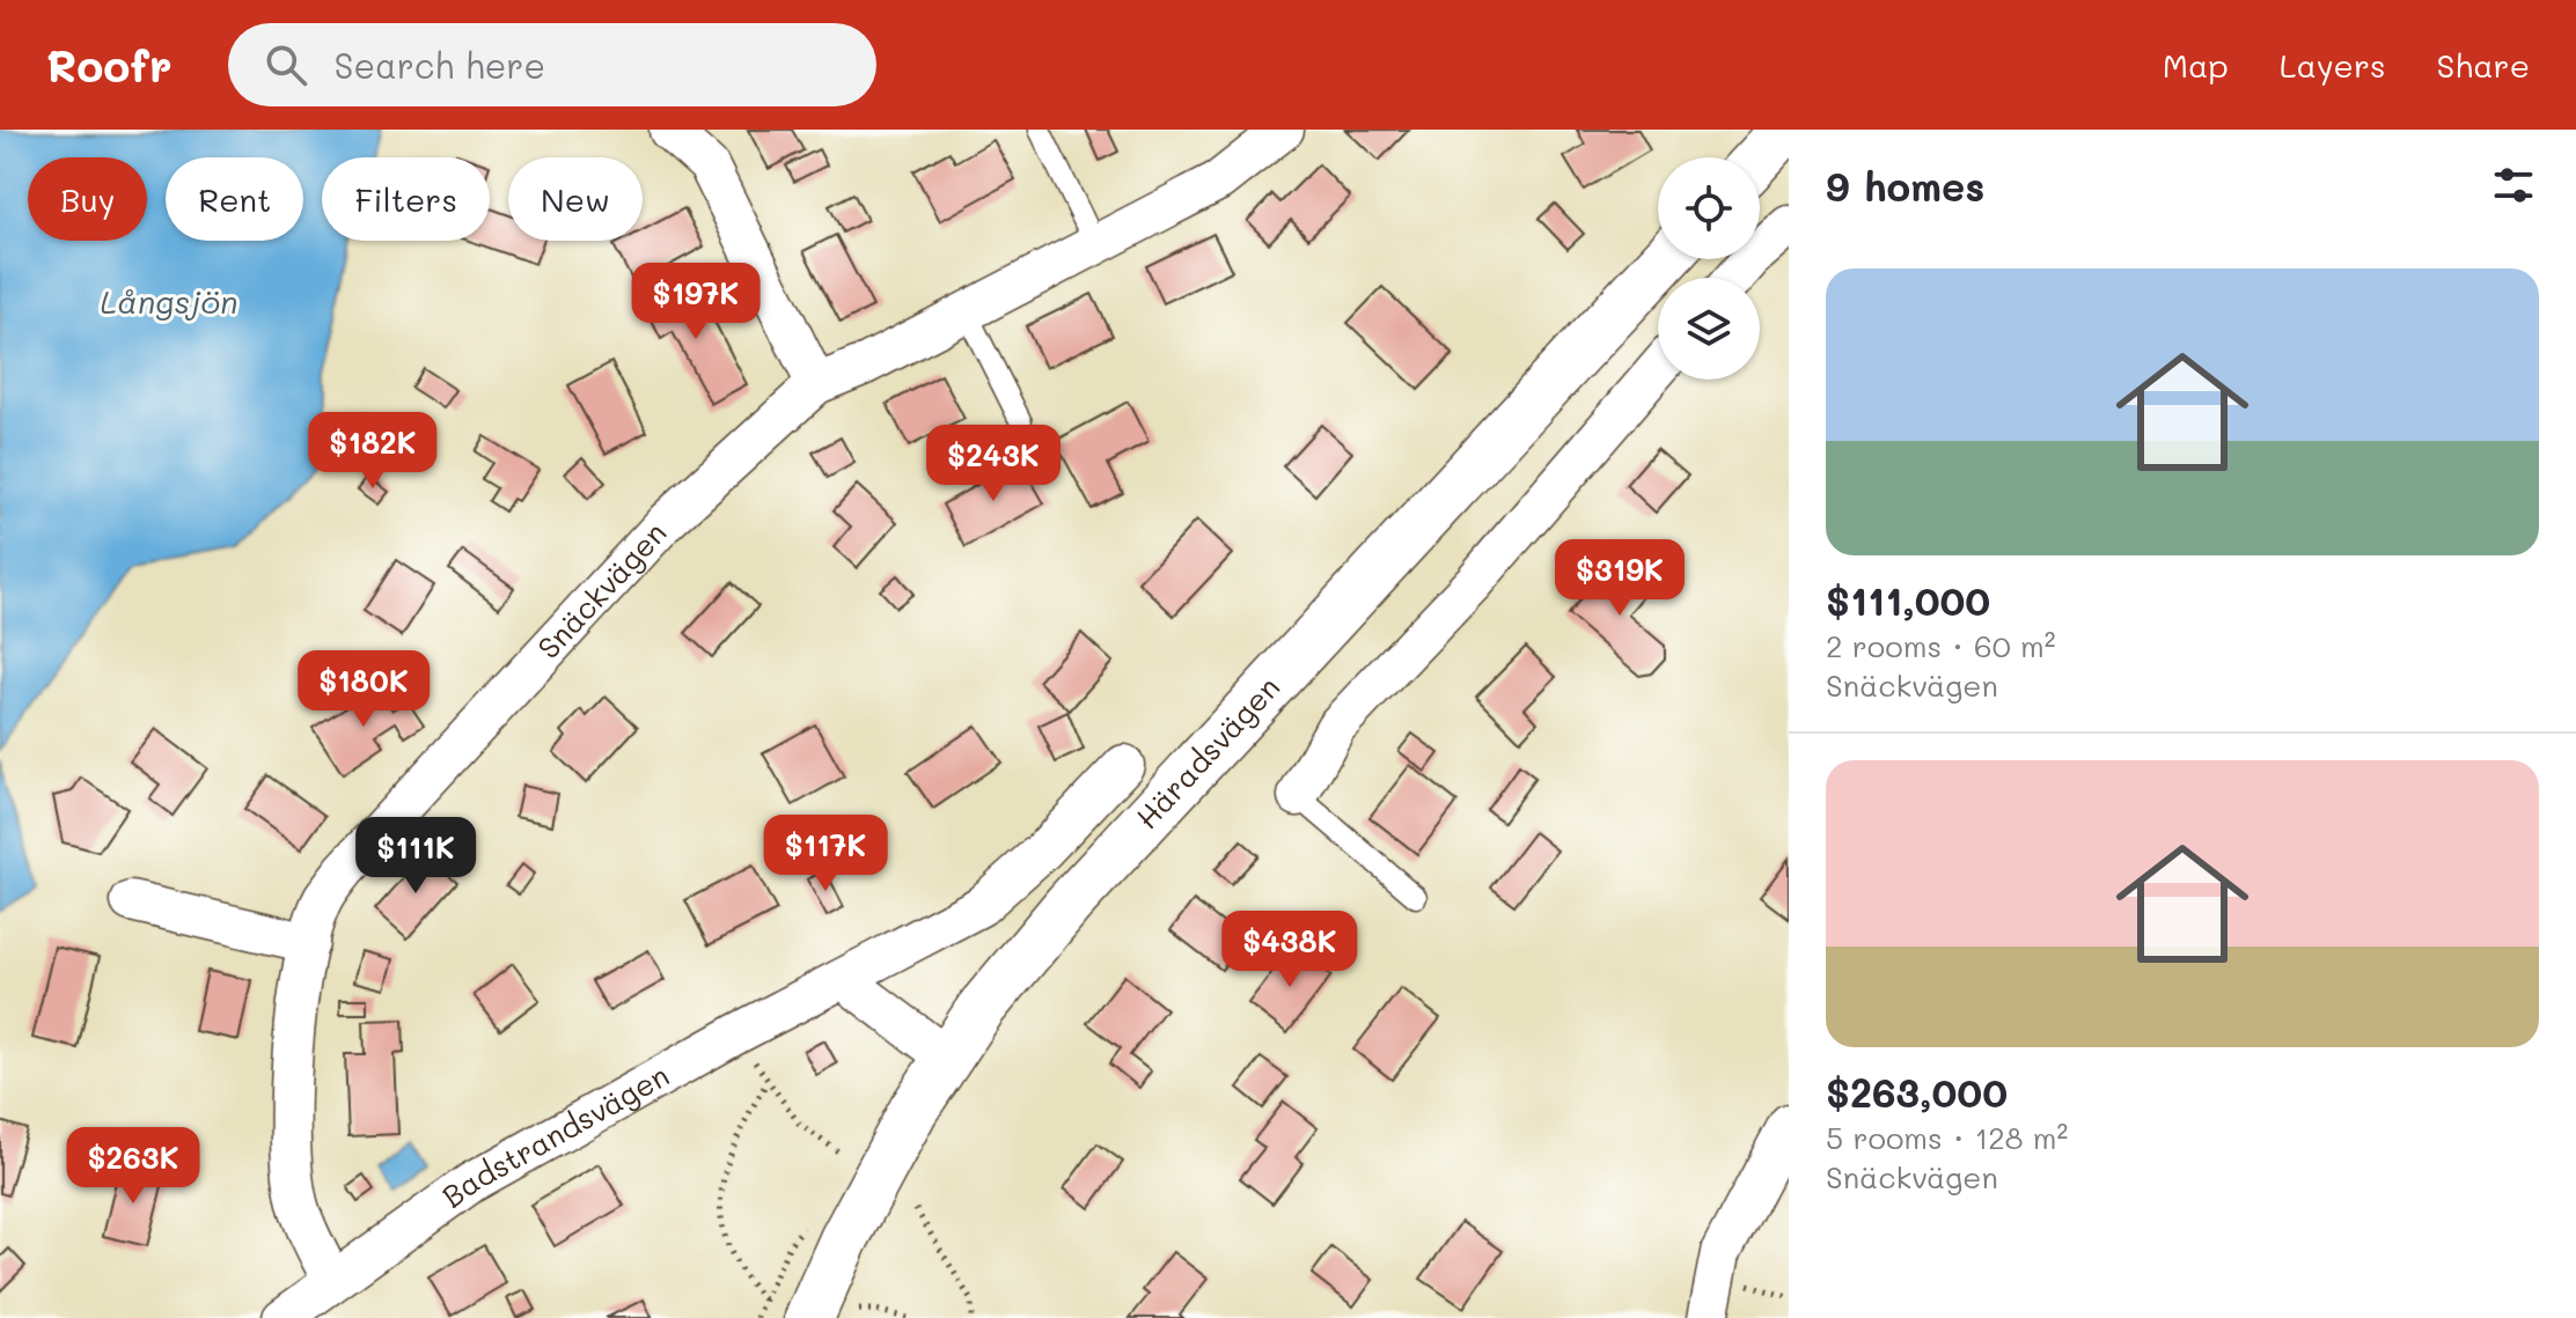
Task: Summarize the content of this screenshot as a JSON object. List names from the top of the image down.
{
  "streets": {
    "street": ["Snäckvägen", "Häradsvägen", "Badstrandsvägen"]
  },
  "crossings": [
    ["Snäckvägen", "Badstrandsvägen"]
  ],
  "water": ["Långsjön"],
  "page": {
    "header": "Roofr",
    "search": "Search here",
    "nav": ["Map", "Layers", "Share"],
    "heading": "9 homes",
    "chip": [
      "Buy",
      "Rent",
      "Filters",
      "New"
    ],
    "list": [
      {
        "name": "$111,000",
        "note": "2 rooms · 60 m² · Snäckvägen"
      },
      {
        "name": "$263,000",
        "note": "5 rooms · 128 m² · Snäckvägen"
      }
    ],
    "price": [
      "$197K",
      "$182K",
      "$243K",
      "$319K",
      "$180K",
      "$117K",
      "$111K",
      "$438K",
      "$263K"
    ]
  }
}
